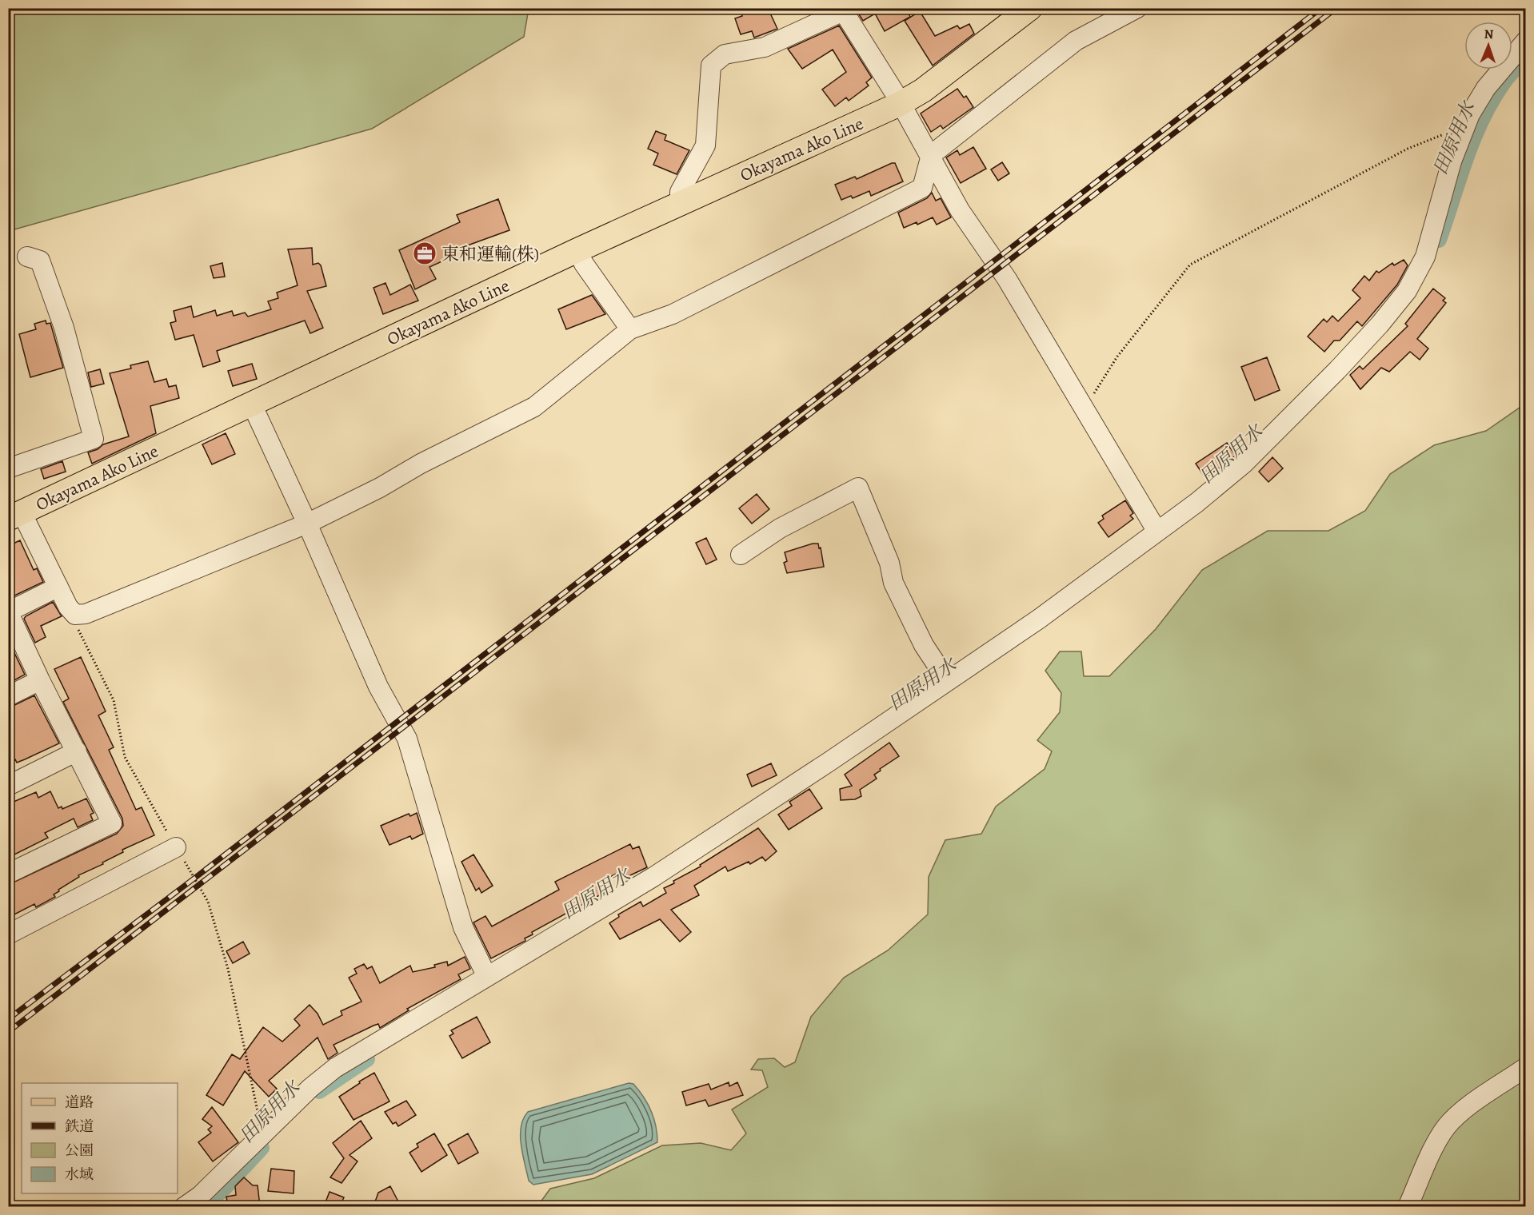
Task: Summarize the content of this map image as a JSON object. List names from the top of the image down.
{
  "streets": {
    "main road": ["Okayama Ako Line"]
  },
  "water": ["田原用水"],
  "places": {
    "office": ["東和運輸(株)"]
  },
  "legend": [
    "道路",
    "鉄道",
    "公園",
    "水域"
  ],
  "north": "top"
}
